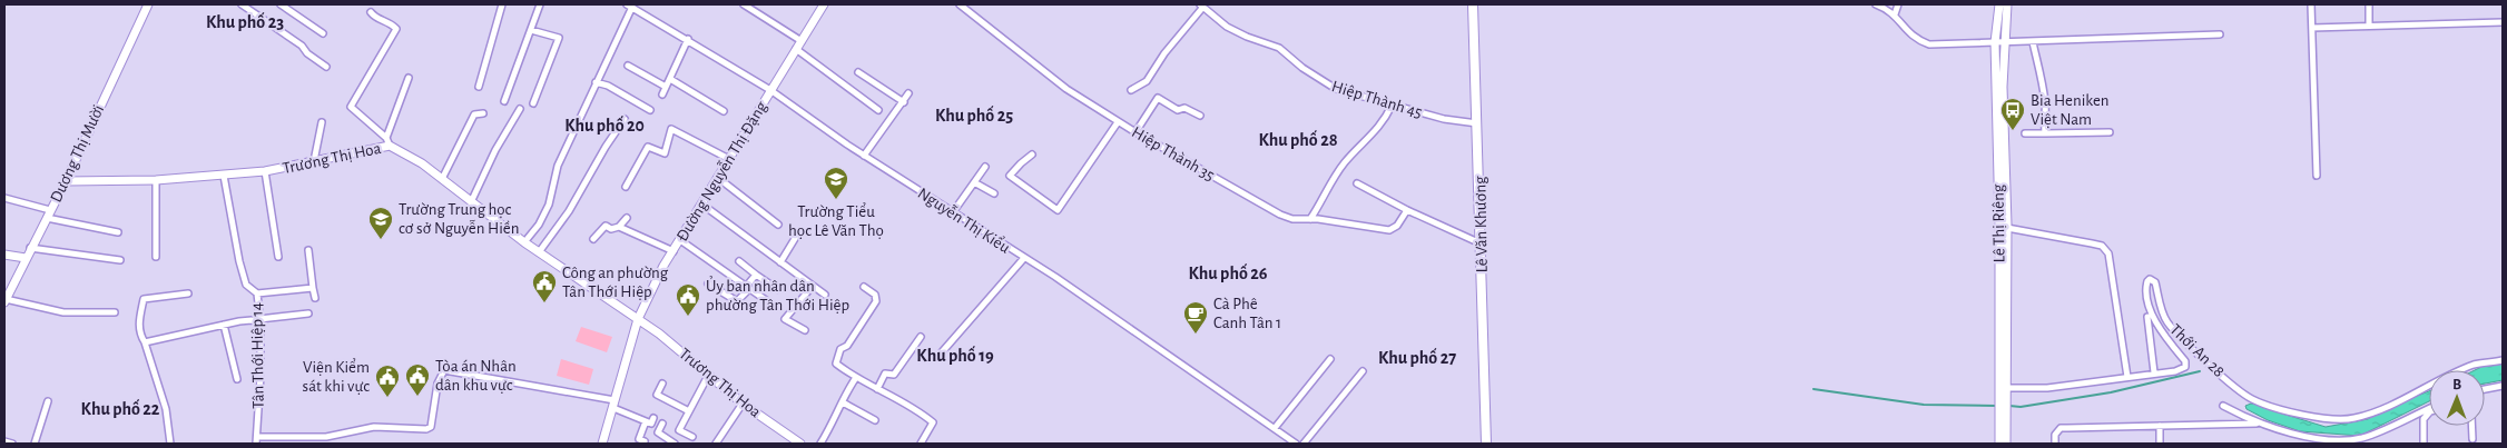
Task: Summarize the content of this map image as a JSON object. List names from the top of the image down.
{
  "streets": {
    "main road": ["Lê Văn Khương"],
    "street": [
      "Hiệp Thành 45",
      "Dương Thị Mười",
      "Hiệp Thành 35",
      "Trương Thị Hoa",
      "Đường Nguyễn Thị Đặng",
      "Nguyễn Thị Kiểu",
      "Lê Thị Riêng",
      "Thới An 28",
      "Tân Thới Hiệp 14"
    ]
  },
  "crossings": [
    ["Hiệp Thành 45", "Lê Văn Khương"],
    ["Dương Thị Mười", "Trương Thị Hoa"],
    ["Trương Thị Hoa", "Đường Nguyễn Thị Đặng"],
    ["Trương Thị Hoa", "Tân Thới Hiệp 14"],
    ["Đường Nguyễn Thị Đặng", "Nguyễn Thị Kiểu"],
    ["Lê Thị Riêng", "Thới An 28"]
  ],
  "districts": [
    "Khu phố 23",
    "Khu phố 25",
    "Khu phố 20",
    "Khu phố 28",
    "Khu phố 26",
    "Khu phố 19",
    "Khu phố 27",
    "Khu phố 22"
  ],
  "places": {
    "bus stop": ["Bia Heniken Việt Nam"],
    "school or university": ["Trường Tiểu học Lê Văn Thọ", "Trường Trung học cơ sở Nguyễn Hiền"],
    "public building": [
      "Công an phường Tân Thới Hiệp",
      "Ủy ban nhân dân phường Tân Thới Hiệp",
      "Tòa án Nhân dân khu vực",
      "Viện Kiểm sát khi vực"
    ],
    "cafe": ["Cà Phê Canh Tân 1"]
  },
  "north": "top"
}
